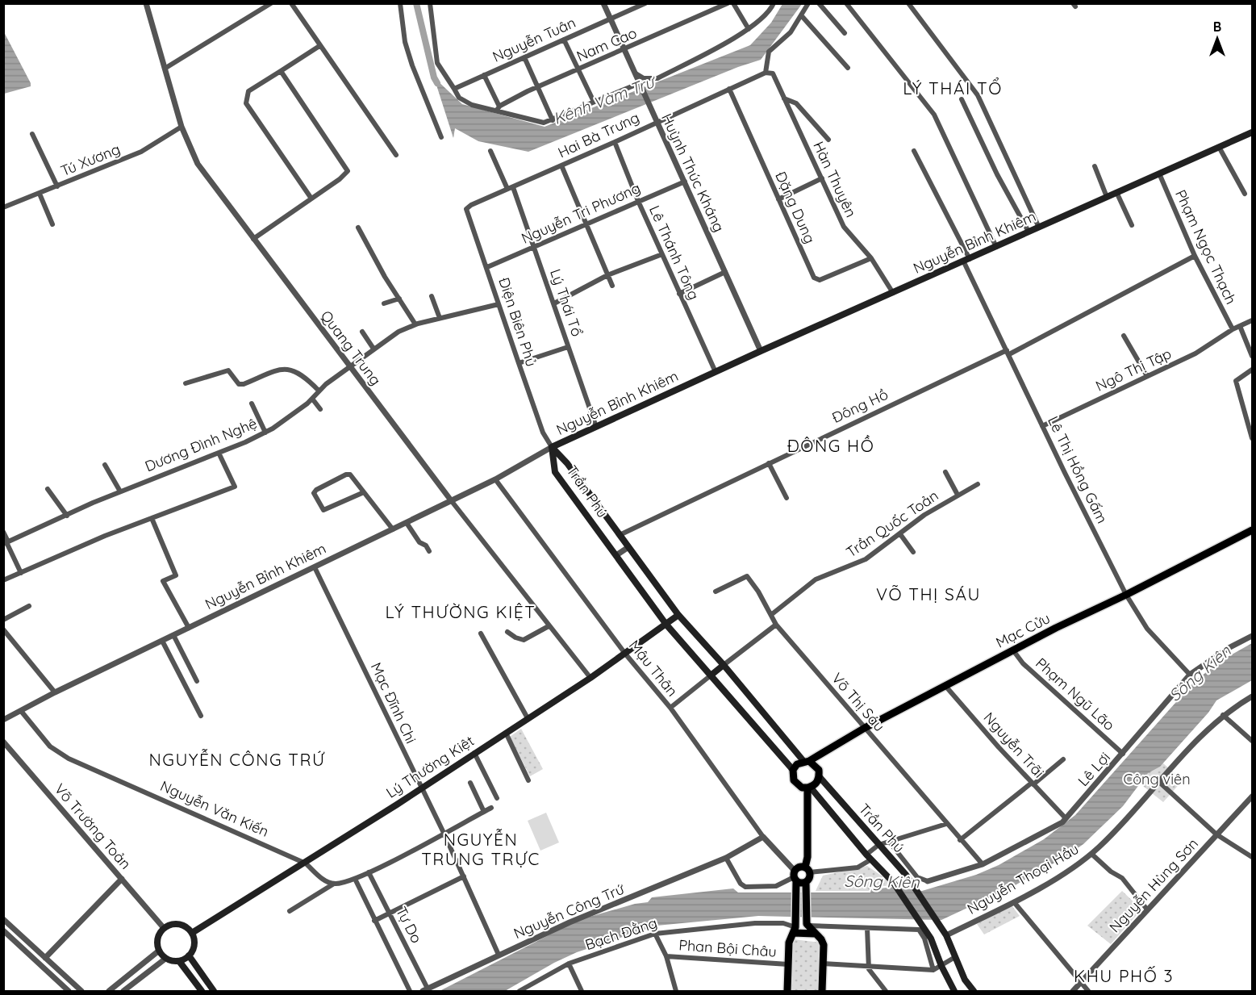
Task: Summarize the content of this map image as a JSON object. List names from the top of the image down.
{
  "streets": {
    "main road": [
      "Nguyễn Bỉnh Khiêm",
      "Trần Phú",
      "Mạc Cửu",
      "Lý Thường Kiệt"
    ],
    "street": [
      "Nguyễn Tuân",
      "Nam Cao",
      "Hai Bà Trưng",
      "Tú Xương",
      "Huỳnh Thúc Kháng",
      "Hàn Thuyên",
      "Đặng Dung",
      "Nguyễn Tri Phương",
      "Phạm Ngọc Thạch",
      "Lê Thánh Tông",
      "Lý Thái Tổ",
      "Điện Biên Phủ",
      "Quang Trung",
      "Ngô Thị Tập",
      "Đông Hồ",
      "Dương Đình Nghệ",
      "Lê Thị Hồng Gấm",
      "Trần Quốc Toản",
      "Mậu Thân",
      "Phạm Ngũ Lão",
      "Võ Thị Sáu",
      "Mạc Đĩnh Chi",
      "Nguyễn Trãi",
      "Lê Lợi",
      "Nguyễn Văn Kiến",
      "Võ Trường Toản",
      "Nguyễn Thoại Hầu",
      "Nguyễn Hùng Sơn",
      "Nguyễn Công Trứ",
      "Tự Do",
      "Bạch Đằng",
      "Phan Bội Châu"
    ]
  },
  "crossings": [
    ["Nguyễn Tuân", "Huỳnh Thúc Kháng"],
    ["Nam Cao", "Huỳnh Thúc Kháng"],
    ["Hai Bà Trưng", "Huỳnh Thúc Kháng"],
    ["Hai Bà Trưng", "Hàn Thuyên"],
    ["Hai Bà Trưng", "Đặng Dung"],
    ["Hai Bà Trưng", "Lê Thánh Tông"],
    ["Hai Bà Trưng", "Lý Thái Tổ"],
    ["Hai Bà Trưng", "Điện Biên Phủ"],
    ["Tú Xương", "Quang Trung"],
    ["Huỳnh Thúc Kháng", "Nguyễn Tri Phương"],
    ["Huỳnh Thúc Kháng", "Nguyễn Bỉnh Khiêm"],
    ["Hàn Thuyên", "Đặng Dung"],
    ["Hàn Thuyên", "Nguyễn Bỉnh Khiêm"],
    ["Nguyễn Tri Phương", "Lê Thánh Tông"],
    ["Nguyễn Tri Phương", "Lý Thái Tổ"],
    ["Nguyễn Tri Phương", "Điện Biên Phủ"],
    ["Nguyễn Bỉnh Khiêm", "Phạm Ngọc Thạch"],
    ["Nguyễn Bỉnh Khiêm", "Lê Thánh Tông"],
    ["Nguyễn Bỉnh Khiêm", "Lý Thái Tổ"],
    ["Nguyễn Bỉnh Khiêm", "Điện Biên Phủ"],
    ["Nguyễn Bỉnh Khiêm", "Quang Trung"],
    ["Nguyễn Bỉnh Khiêm", "Lê Thị Hồng Gấm"],
    ["Nguyễn Bỉnh Khiêm", "Trần Phú"],
    ["Nguyễn Bỉnh Khiêm", "Mậu Thân"],
    ["Nguyễn Bỉnh Khiêm", "Mạc Đĩnh Chi"],
    ["Nguyễn Bỉnh Khiêm", "Nguyễn Văn Kiến"],
    ["Phạm Ngọc Thạch", "Ngô Thị Tập"],
    ["Phạm Ngọc Thạch", "Đông Hồ"],
    ["Điện Biên Phủ", "Dương Đình Nghệ"],
    ["Điện Biên Phủ", "Trần Phú"],
    ["Quang Trung", "Dương Đình Nghệ"],
    ["Quang Trung", "Lý Thường Kiệt"],
    ["Ngô Thị Tập", "Lê Thị Hồng Gấm"],
    ["Đông Hồ", "Lê Thị Hồng Gấm"],
    ["Đông Hồ", "Trần Phú"],
    ["Lê Thị Hồng Gấm", "Mạc Cửu"],
    ["Lê Thị Hồng Gấm", "Lê Lợi"],
    ["Trần Phú", "Mạc Cửu"],
    ["Trần Phú", "Lý Thường Kiệt"],
    ["Trần Phú", "Nguyễn Thoại Hầu"],
    ["Trần Quốc Toản", "Võ Thị Sáu"],
    ["Mạc Cửu", "Phạm Ngũ Lão"],
    ["Mạc Cửu", "Võ Thị Sáu"],
    ["Mạc Cửu", "Nguyễn Trãi"],
    ["Mậu Thân", "Lý Thường Kiệt"],
    ["Mậu Thân", "Nguyễn Công Trứ"],
    ["Phạm Ngũ Lão", "Lê Lợi"],
    ["Võ Thị Sáu", "Lê Lợi"],
    ["Mạc Đĩnh Chi", "Lý Thường Kiệt"],
    ["Mạc Đĩnh Chi", "Nguyễn Công Trứ"],
    ["Nguyễn Trãi", "Lê Lợi"],
    ["Lý Thường Kiệt", "Nguyễn Văn Kiến"],
    ["Lý Thường Kiệt", "Võ Trường Toản"],
    ["Nguyễn Công Trứ", "Tự Do"]
  ],
  "districts": [
    "LÝ THÁI TỔ",
    "ĐÔNG HỒ",
    "VÕ THỊ SÁU",
    "LÝ THƯỜNG KIỆT",
    "NGUYỄN CÔNG TRỨ",
    "NGUYỄN TRUNG TRỰC",
    "KHU PHỐ 3"
  ],
  "water": ["Kênh Vàm Trư", "Sông Kiên"],
  "parks": ["Công viên"],
  "north": "top"
}
